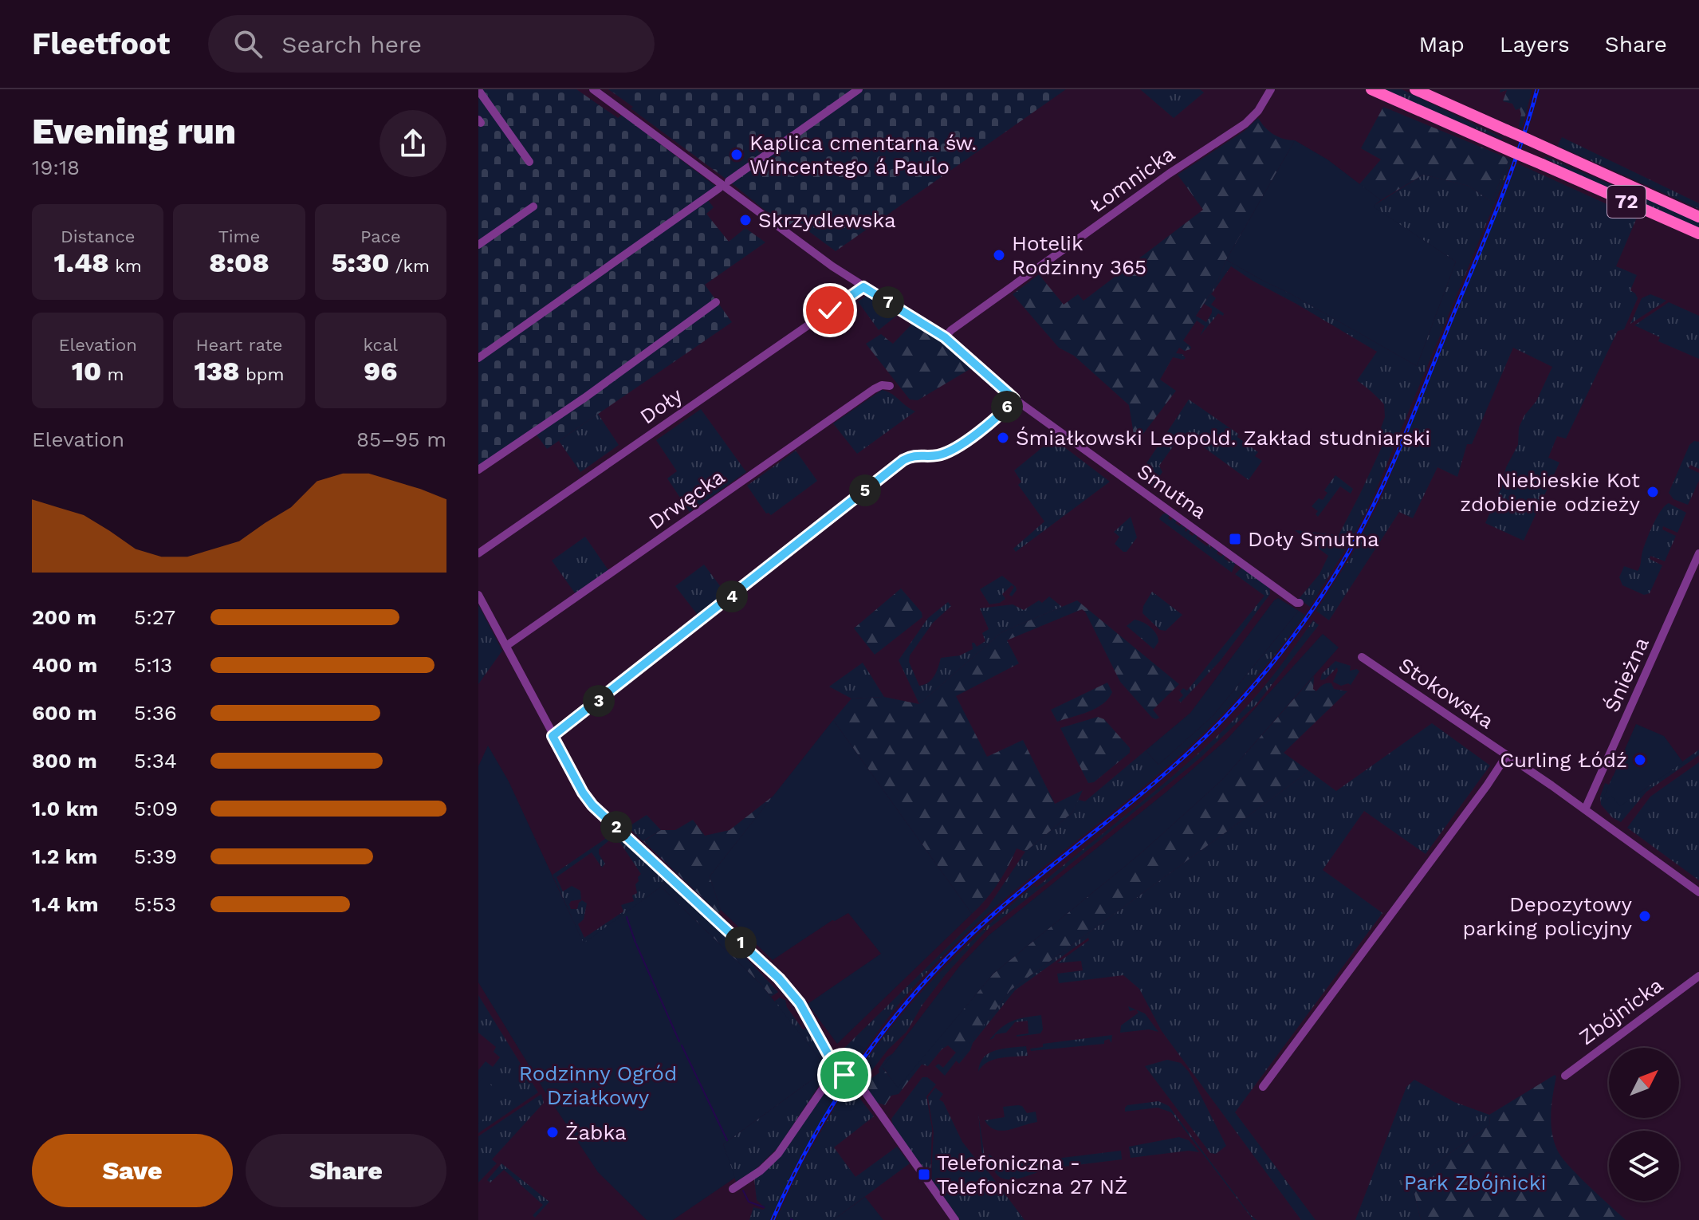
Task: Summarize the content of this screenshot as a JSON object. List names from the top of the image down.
{
  "streets": {
    "main road": ["72"],
    "street": [
      "Łomnicka",
      "Doły",
      "Smutna",
      "Drwęcka",
      "Śnieżna",
      "Stokowska",
      "Zbójnicka"
    ]
  },
  "crossings": [
    ["Łomnicka", "Smutna"],
    ["Doły", "Smutna"],
    ["Śnieżna", "Stokowska"]
  ],
  "parks": ["Rodzinny Ogród Działkowy", "Park Zbójnicki"],
  "places": {
    "other": [
      "Kaplica cmentarna św. Wincentego á Paulo",
      "Skrzydlewska",
      "Hotelik Rodzinny 365",
      "Śmiałkowski Leopold. Zakład studniarski",
      "Niebieskie Kot zdobienie odzieży",
      "Curling Łódź",
      "Depozytowy parking policyjny",
      "Żabka"
    ],
    "transit": ["Doły Smutna", "Telefoniczna - Telefoniczna 27 NŻ"]
  },
  "north": "top right",
  "page": {
    "header": "Fleetfoot",
    "search": "Search here",
    "nav": ["Map", "Layers", "Share"],
    "heading": ["Evening run", "19:18"],
    "stats": [
      ["Distance", "1.48 km"],
      ["Time", "8:08"],
      ["Pace", "5:30 /km"],
      ["Elevation", "10 m"],
      ["Heart rate", "138 bpm"],
      ["kcal", "96"]
    ],
    "pins": [
      "7",
      "6",
      "5",
      "4",
      "3",
      "2",
      "1"
    ],
    "chart": ["Elevation", "85–95 m"],
    "list": [
      {
        "name": "200 m",
        "note": "5:27"
      },
      {
        "name": "400 m",
        "note": "5:13"
      },
      {
        "name": "600 m",
        "note": "5:36"
      },
      {
        "name": "800 m",
        "note": "5:34"
      },
      {
        "name": "1.0 km",
        "note": "5:09"
      },
      {
        "name": "1.2 km",
        "note": "5:39"
      },
      {
        "name": "1.4 km",
        "note": "5:53"
      }
    ],
    "buttons": ["Save", "Share"]
  }
}
